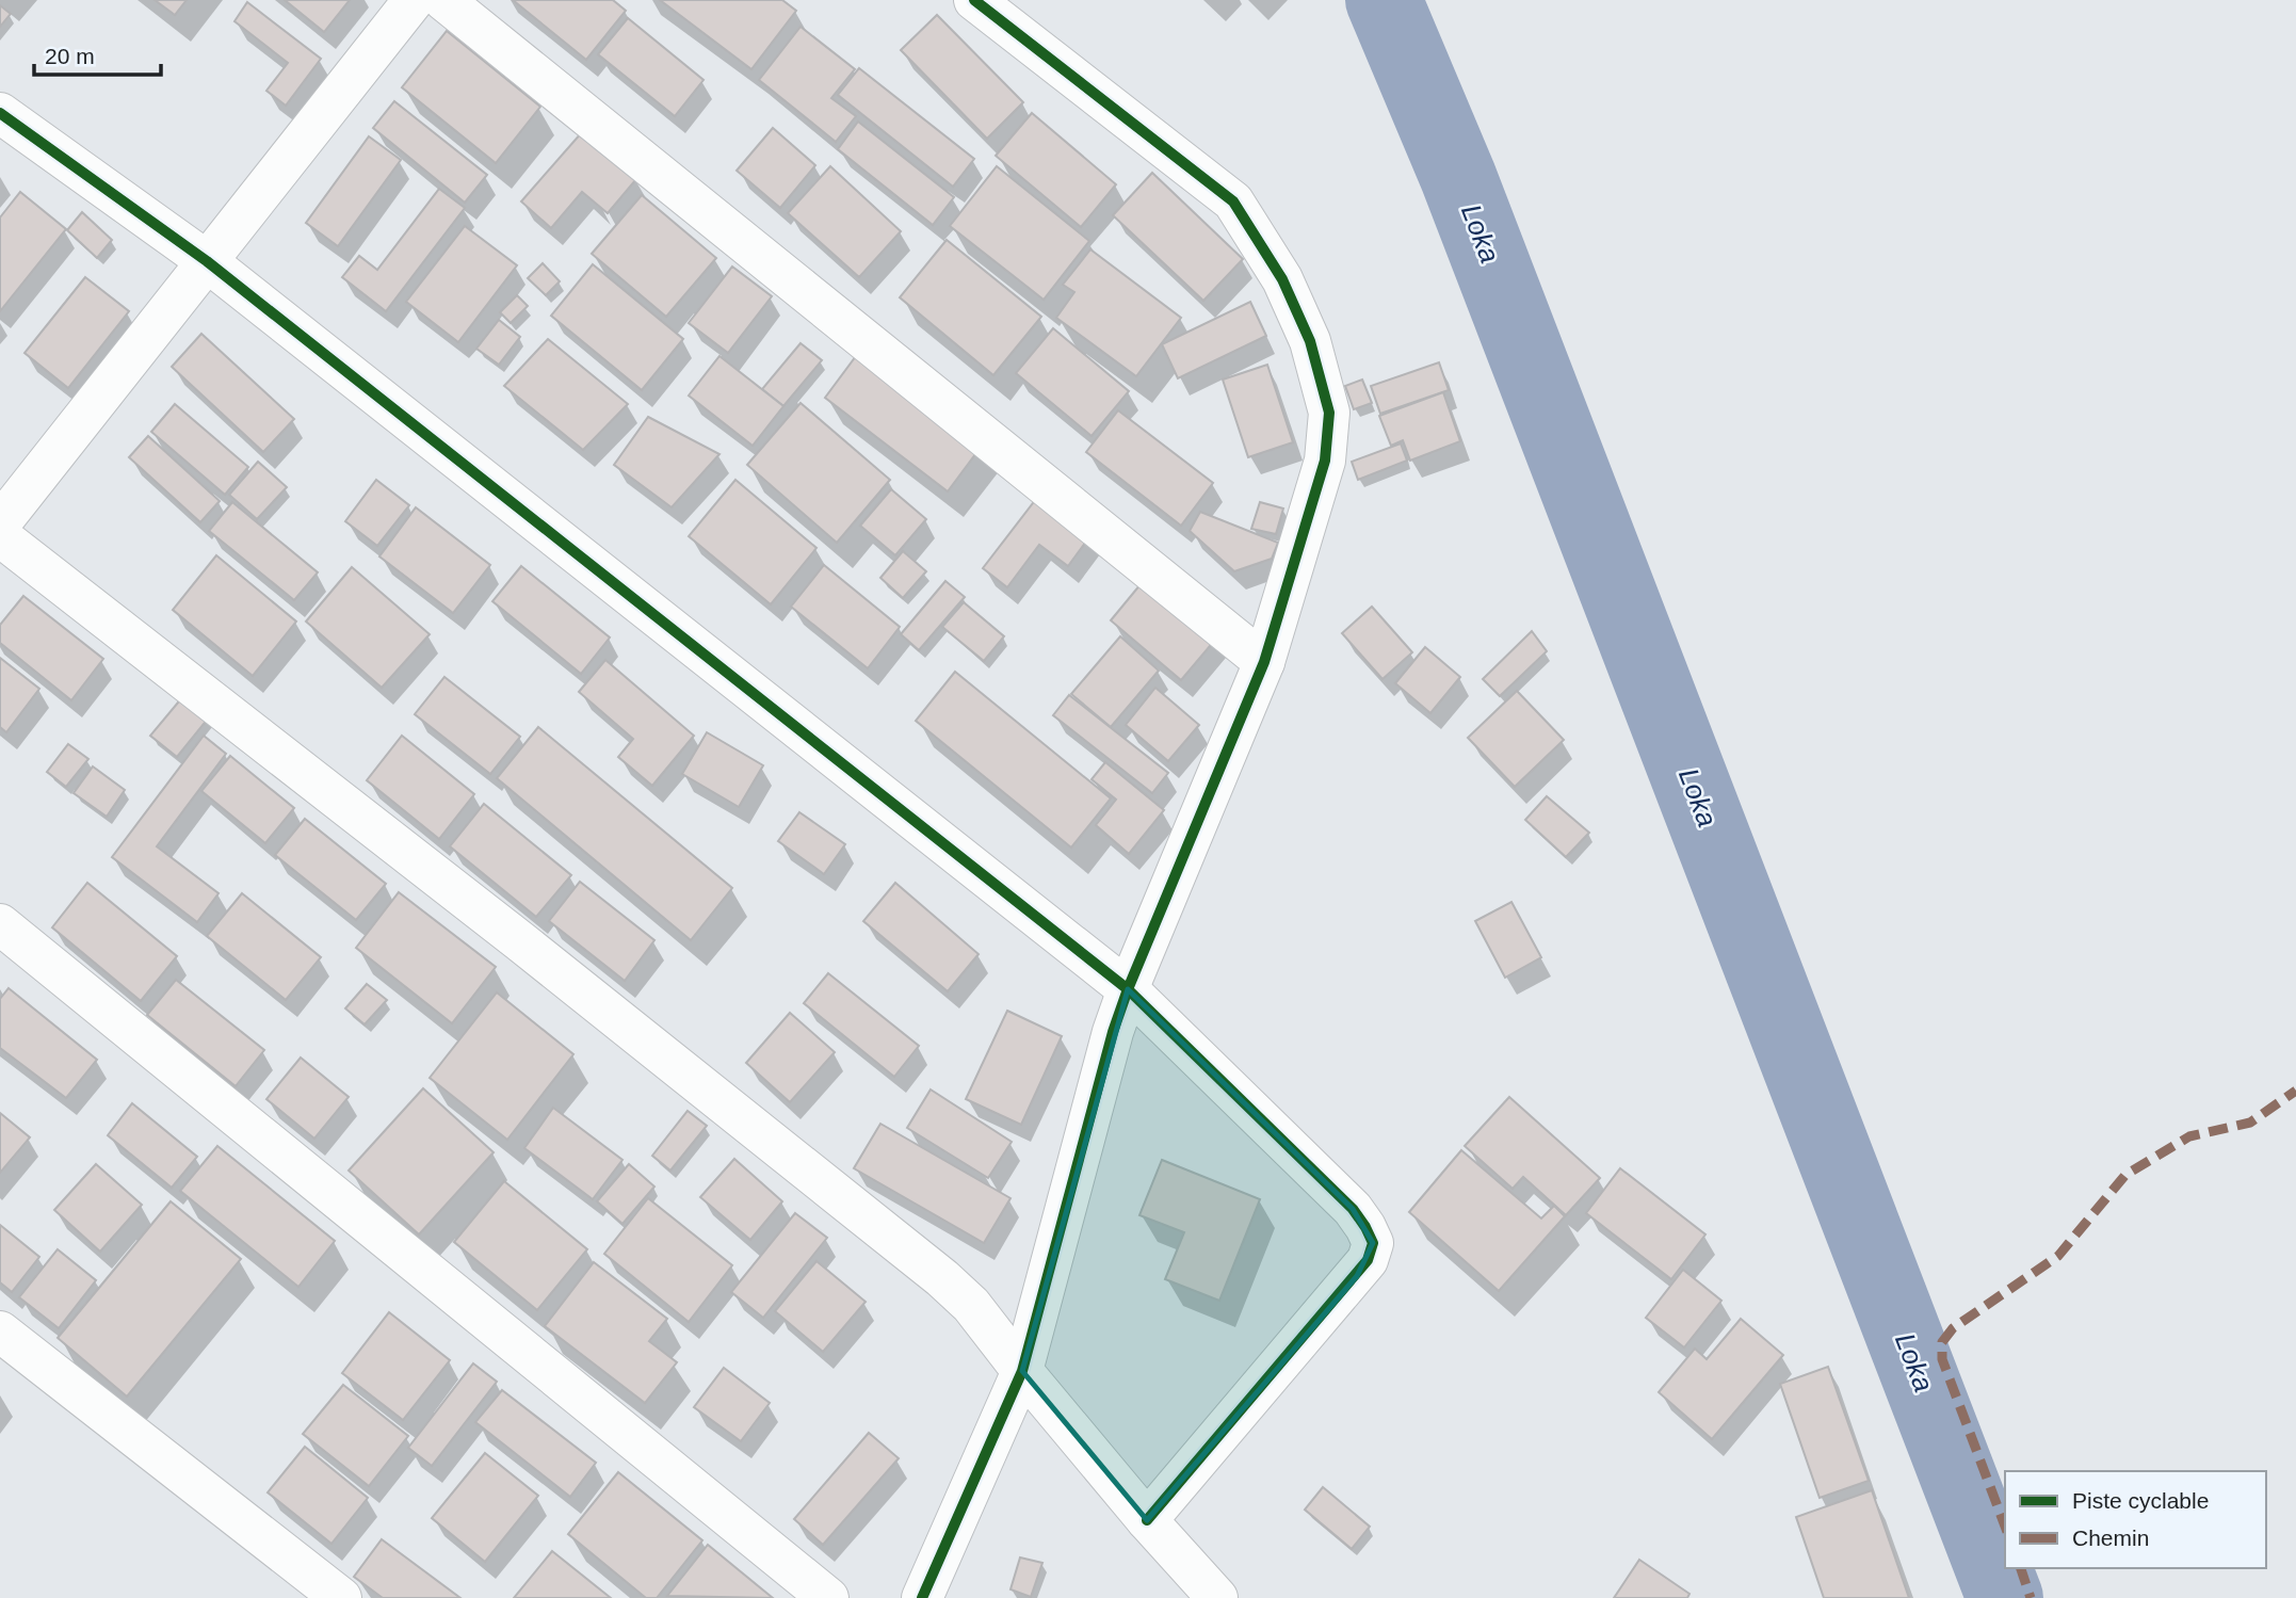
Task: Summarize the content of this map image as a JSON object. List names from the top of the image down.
{
  "water": ["Loka"],
  "legend": ["Piste cyclable", "Chemin"],
  "scale_bar": "20 m"
}
